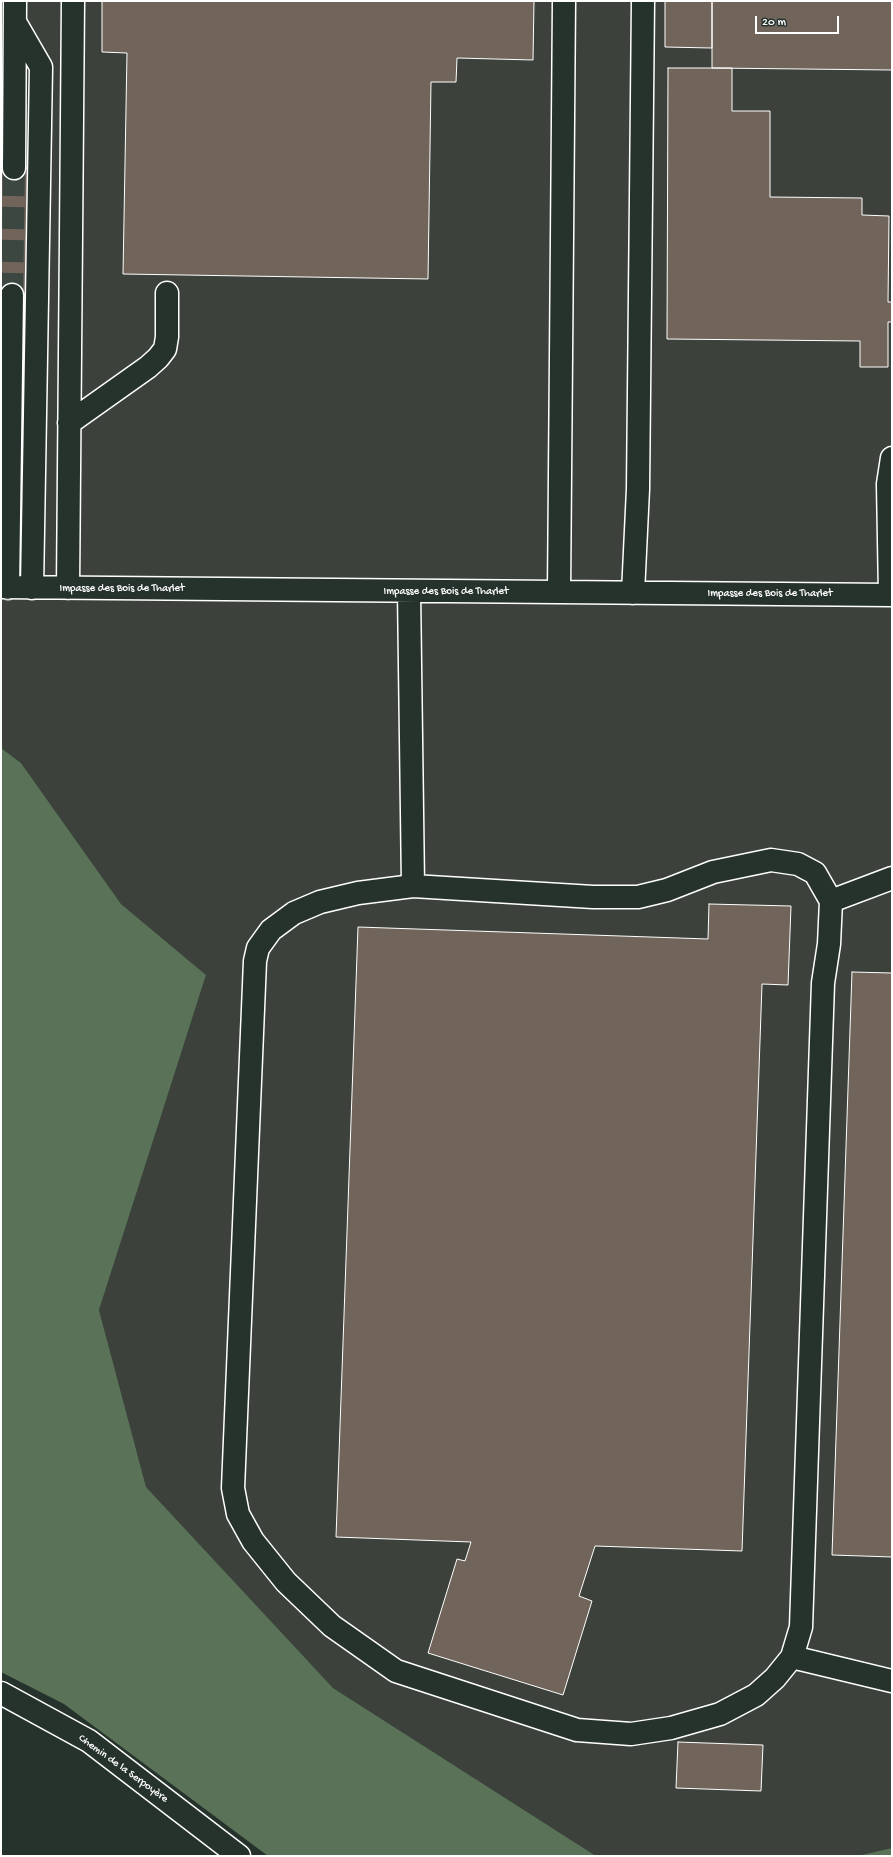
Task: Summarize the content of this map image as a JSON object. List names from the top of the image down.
{
  "streets": {
    "street": ["Impasse des Bois de Tharlet", "Chemin de la Serpoyère"]
  },
  "scale_bar": "20 m"
}
